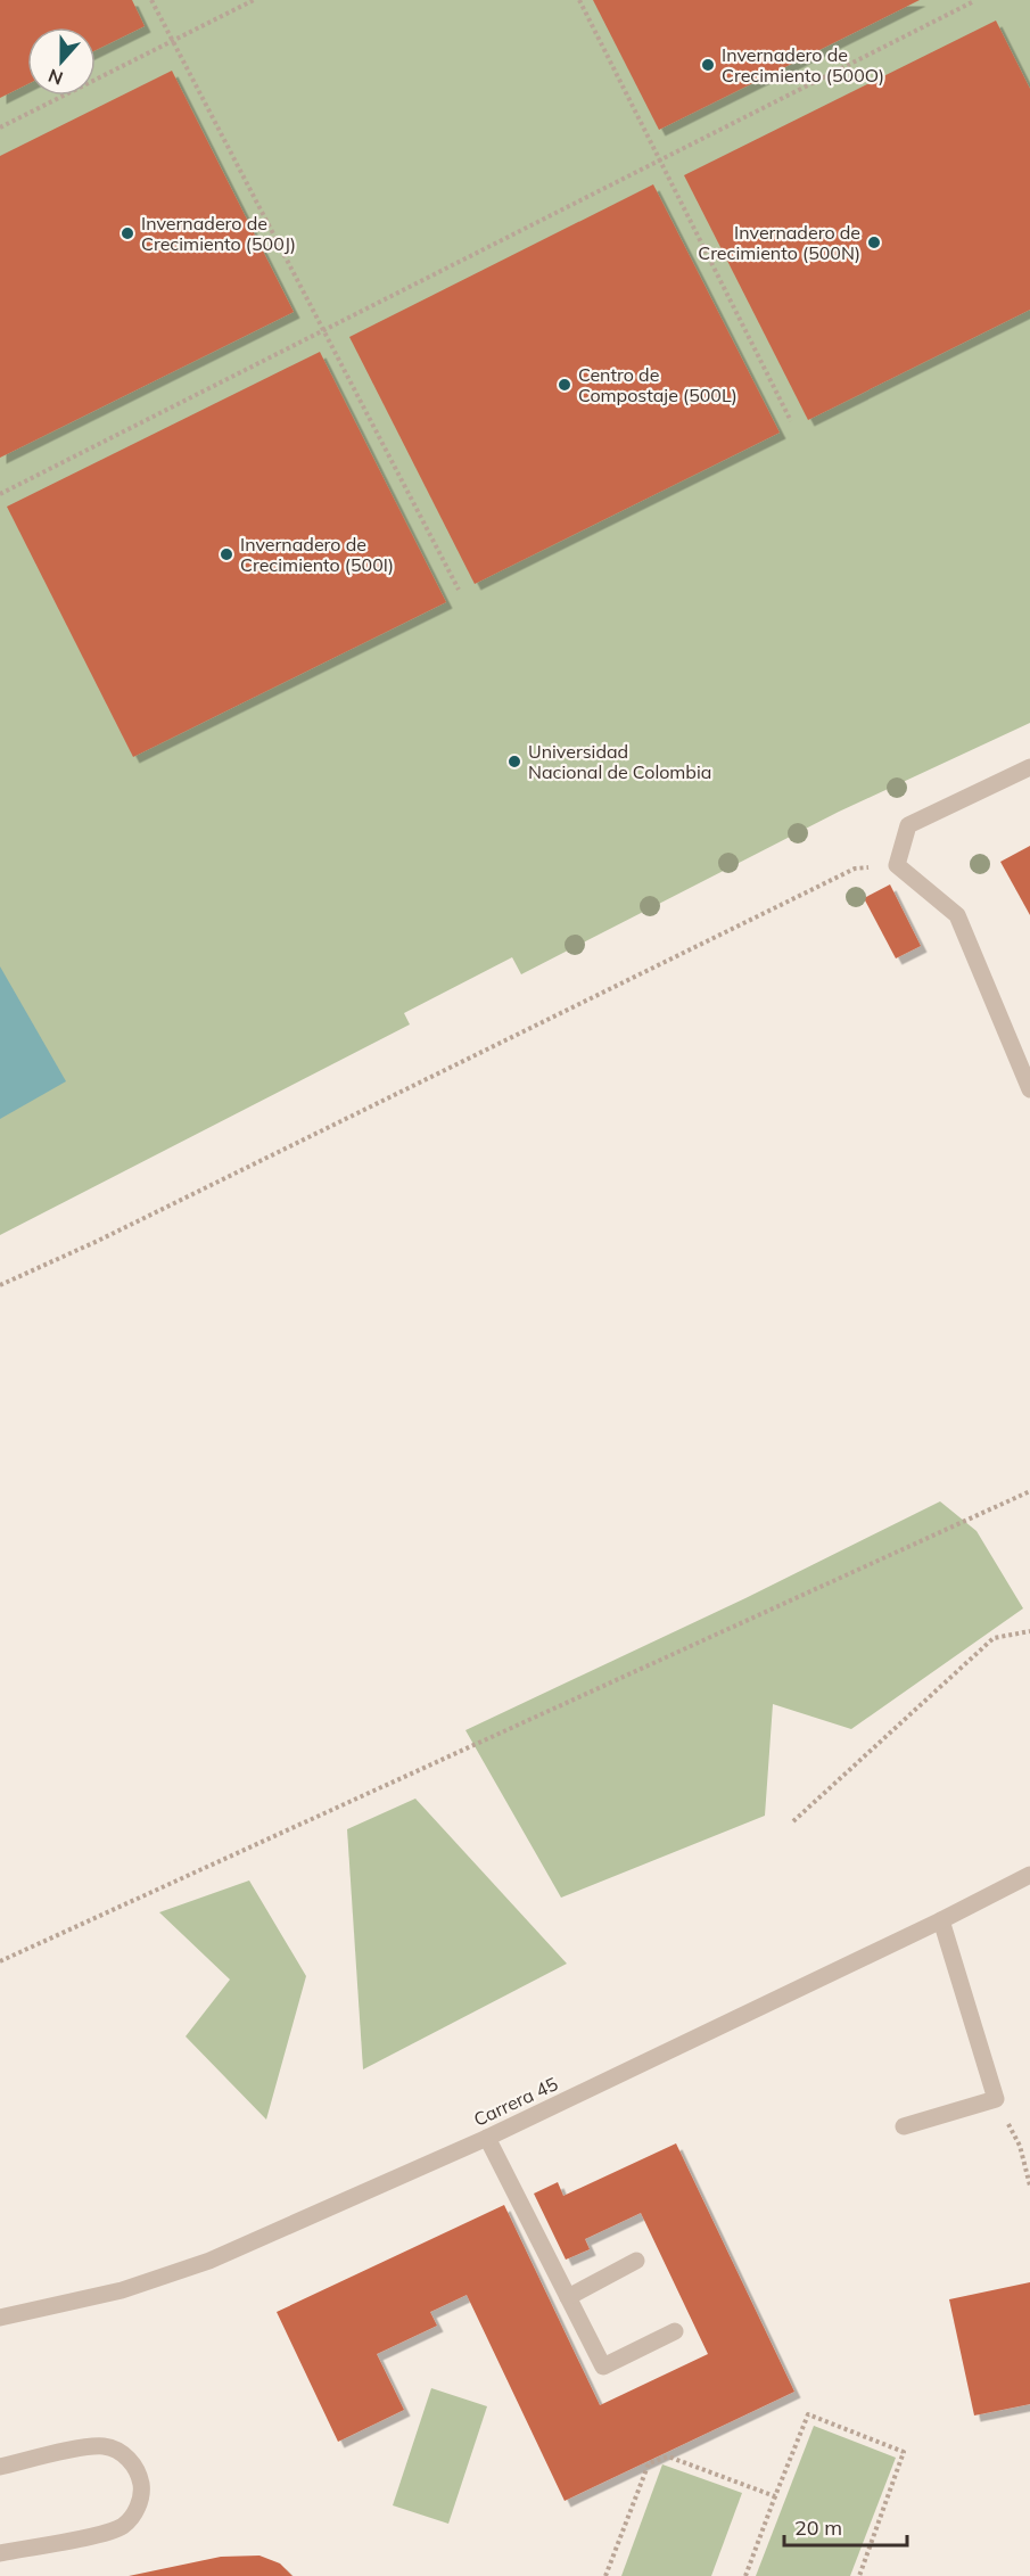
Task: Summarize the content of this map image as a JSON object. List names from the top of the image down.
{
  "streets": {
    "street": ["Carrera 45"]
  },
  "places": [
    "Invernadero de Crecimiento (500O)",
    "Invernadero de Crecimiento (500J)",
    "Invernadero de Crecimiento (500N)",
    "Centro de Compostaje (500L)",
    "Invernadero de Crecimiento (500I)",
    "Universidad Nacional de Colombia"
  ],
  "scale_bar": "20 m",
  "north": "bottom"
}
